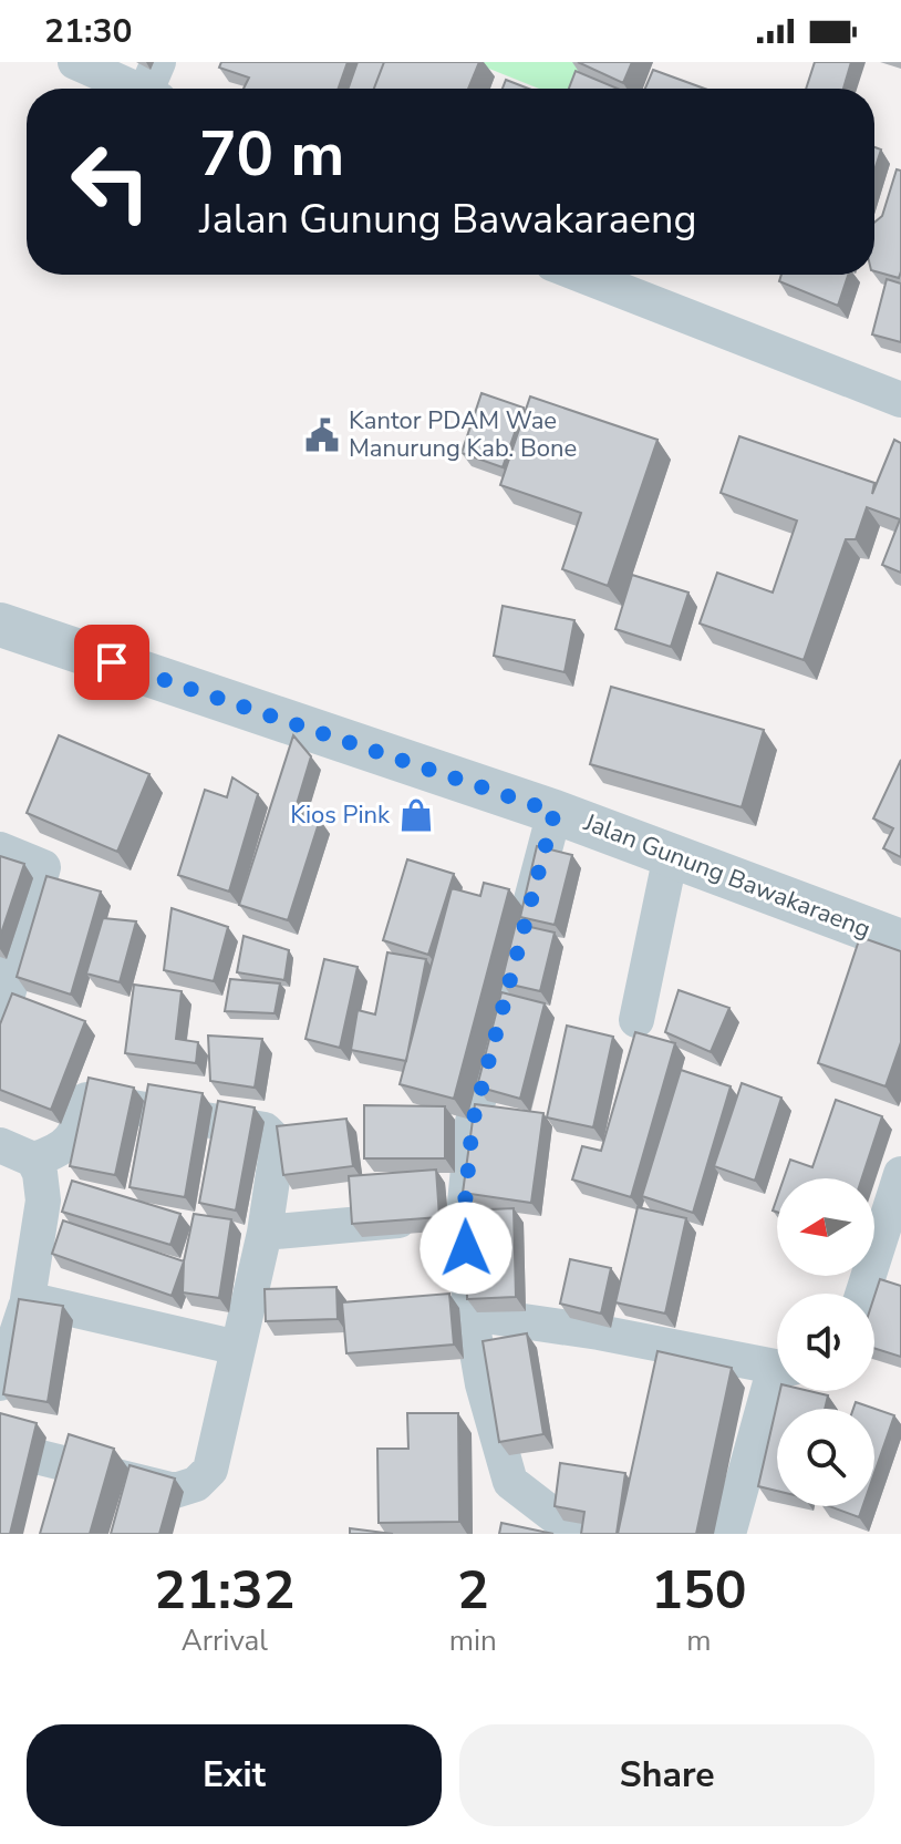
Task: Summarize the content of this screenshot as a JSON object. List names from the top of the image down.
{
  "streets": {
    "street": ["Jalan Gunung Bawakaraeng"]
  },
  "places": {
    "public building": ["Kantor PDAM Wae Manurung Kab. Bone"],
    "shop": ["Kios Pink"]
  },
  "north": "left",
  "page": {
    "status": "21:30",
    "turn": ["70 m", "Jalan Gunung Bawakaraeng"],
    "eta": [
      "21:32",
      "Arrival",
      "2",
      "min",
      "150",
      "m"
    ],
    "buttons": ["Exit", "Share"]
  }
}
